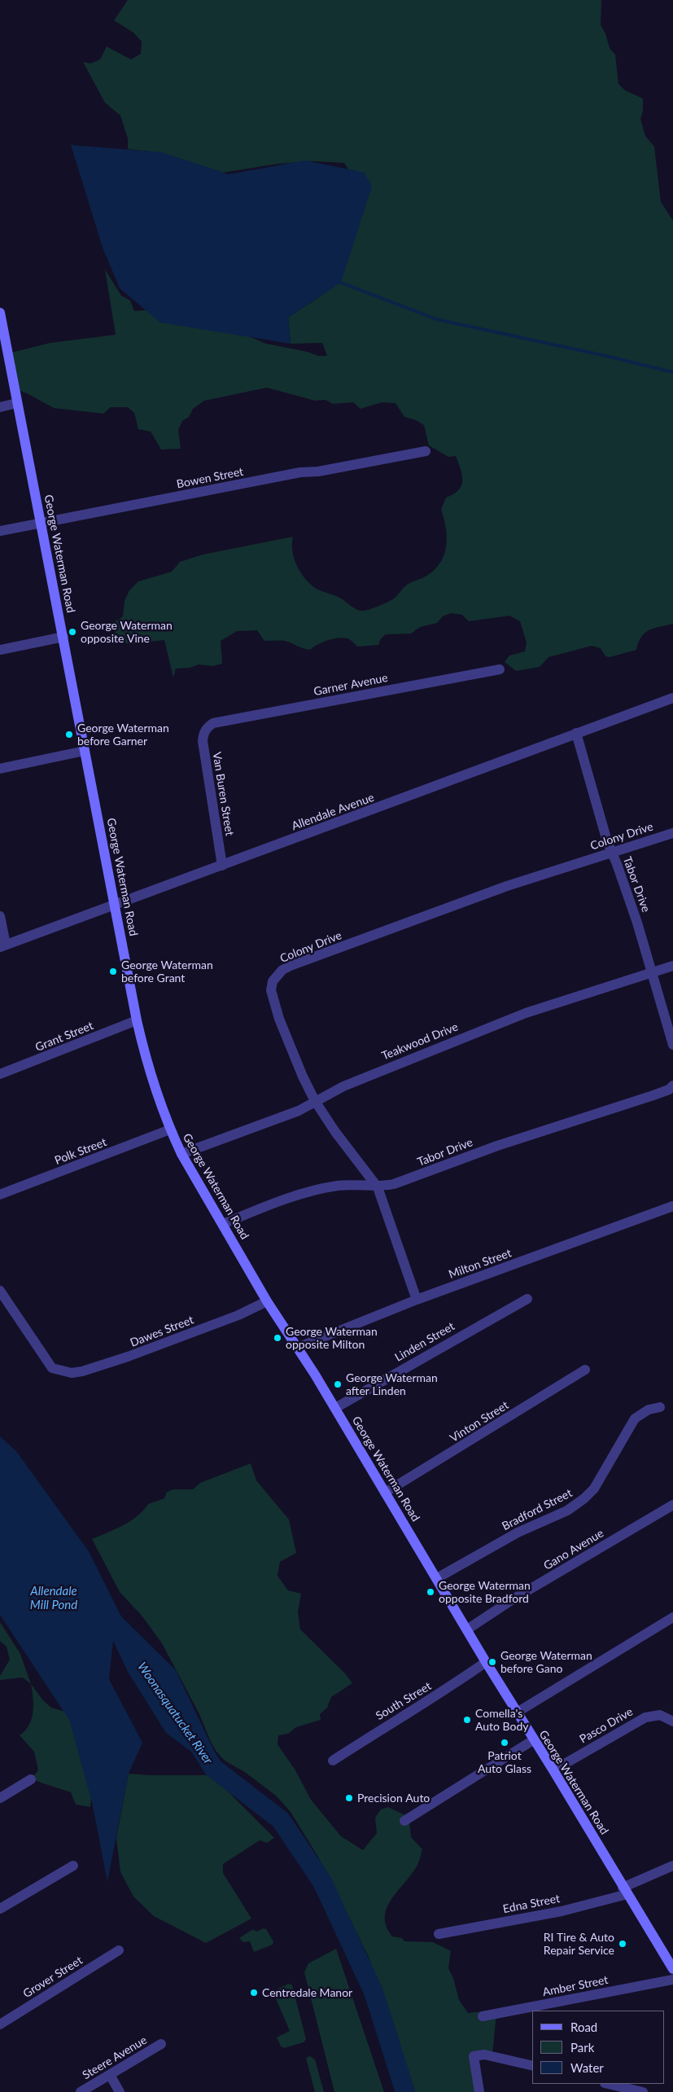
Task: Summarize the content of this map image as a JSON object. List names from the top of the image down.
{
  "streets": {
    "main road": ["George Waterman Road"],
    "street": [
      "Bowen Street",
      "Garner Avenue",
      "Van Buren Street",
      "Allendale Avenue",
      "Colony Drive",
      "Tabor Drive",
      "Grant Street",
      "Teakwood Drive",
      "Polk Street",
      "Milton Street",
      "Dawes Street",
      "Linden Street",
      "Vinton Street",
      "Bradford Street",
      "Gano Avenue",
      "South Street",
      "Pasco Drive",
      "Edna Street",
      "Grover Street",
      "Amber Street",
      "Steere Avenue"
    ]
  },
  "crossings": [
    ["Bowen Street", "George Waterman Road"],
    ["George Waterman Road", "Allendale Avenue"],
    ["George Waterman Road", "Tabor Drive"],
    ["George Waterman Road", "Grant Street"],
    ["George Waterman Road", "Teakwood Drive"],
    ["George Waterman Road", "Polk Street"],
    ["George Waterman Road", "Milton Street"],
    ["George Waterman Road", "Dawes Street"],
    ["George Waterman Road", "Linden Street"],
    ["George Waterman Road", "Vinton Street"],
    ["George Waterman Road", "Bradford Street"],
    ["George Waterman Road", "Gano Avenue"],
    ["George Waterman Road", "South Street"],
    ["George Waterman Road", "Pasco Drive"],
    ["George Waterman Road", "Edna Street"],
    ["Garner Avenue", "Van Buren Street"],
    ["Van Buren Street", "Allendale Avenue"],
    ["Allendale Avenue", "Tabor Drive"],
    ["Colony Drive", "Tabor Drive"],
    ["Colony Drive", "Teakwood Drive"],
    ["Colony Drive", "Milton Street"],
    ["Tabor Drive", "Teakwood Drive"]
  ],
  "water": ["Allendale Mill Pond", "Woonasquatucket River"],
  "places": [
    "George Waterman opposite Vine",
    "George Waterman before Garner",
    "George Waterman before Grant",
    "George Waterman opposite Milton",
    "George Waterman after Linden",
    "George Waterman opposite Bradford",
    "George Waterman before Gano",
    "Comella's Auto Body",
    "Patriot Auto Glass",
    "Precision Auto",
    "RI Tire & Auto Repair Service",
    "Centredale Manor"
  ],
  "legend": ["Road", "Park", "Water"]
}
